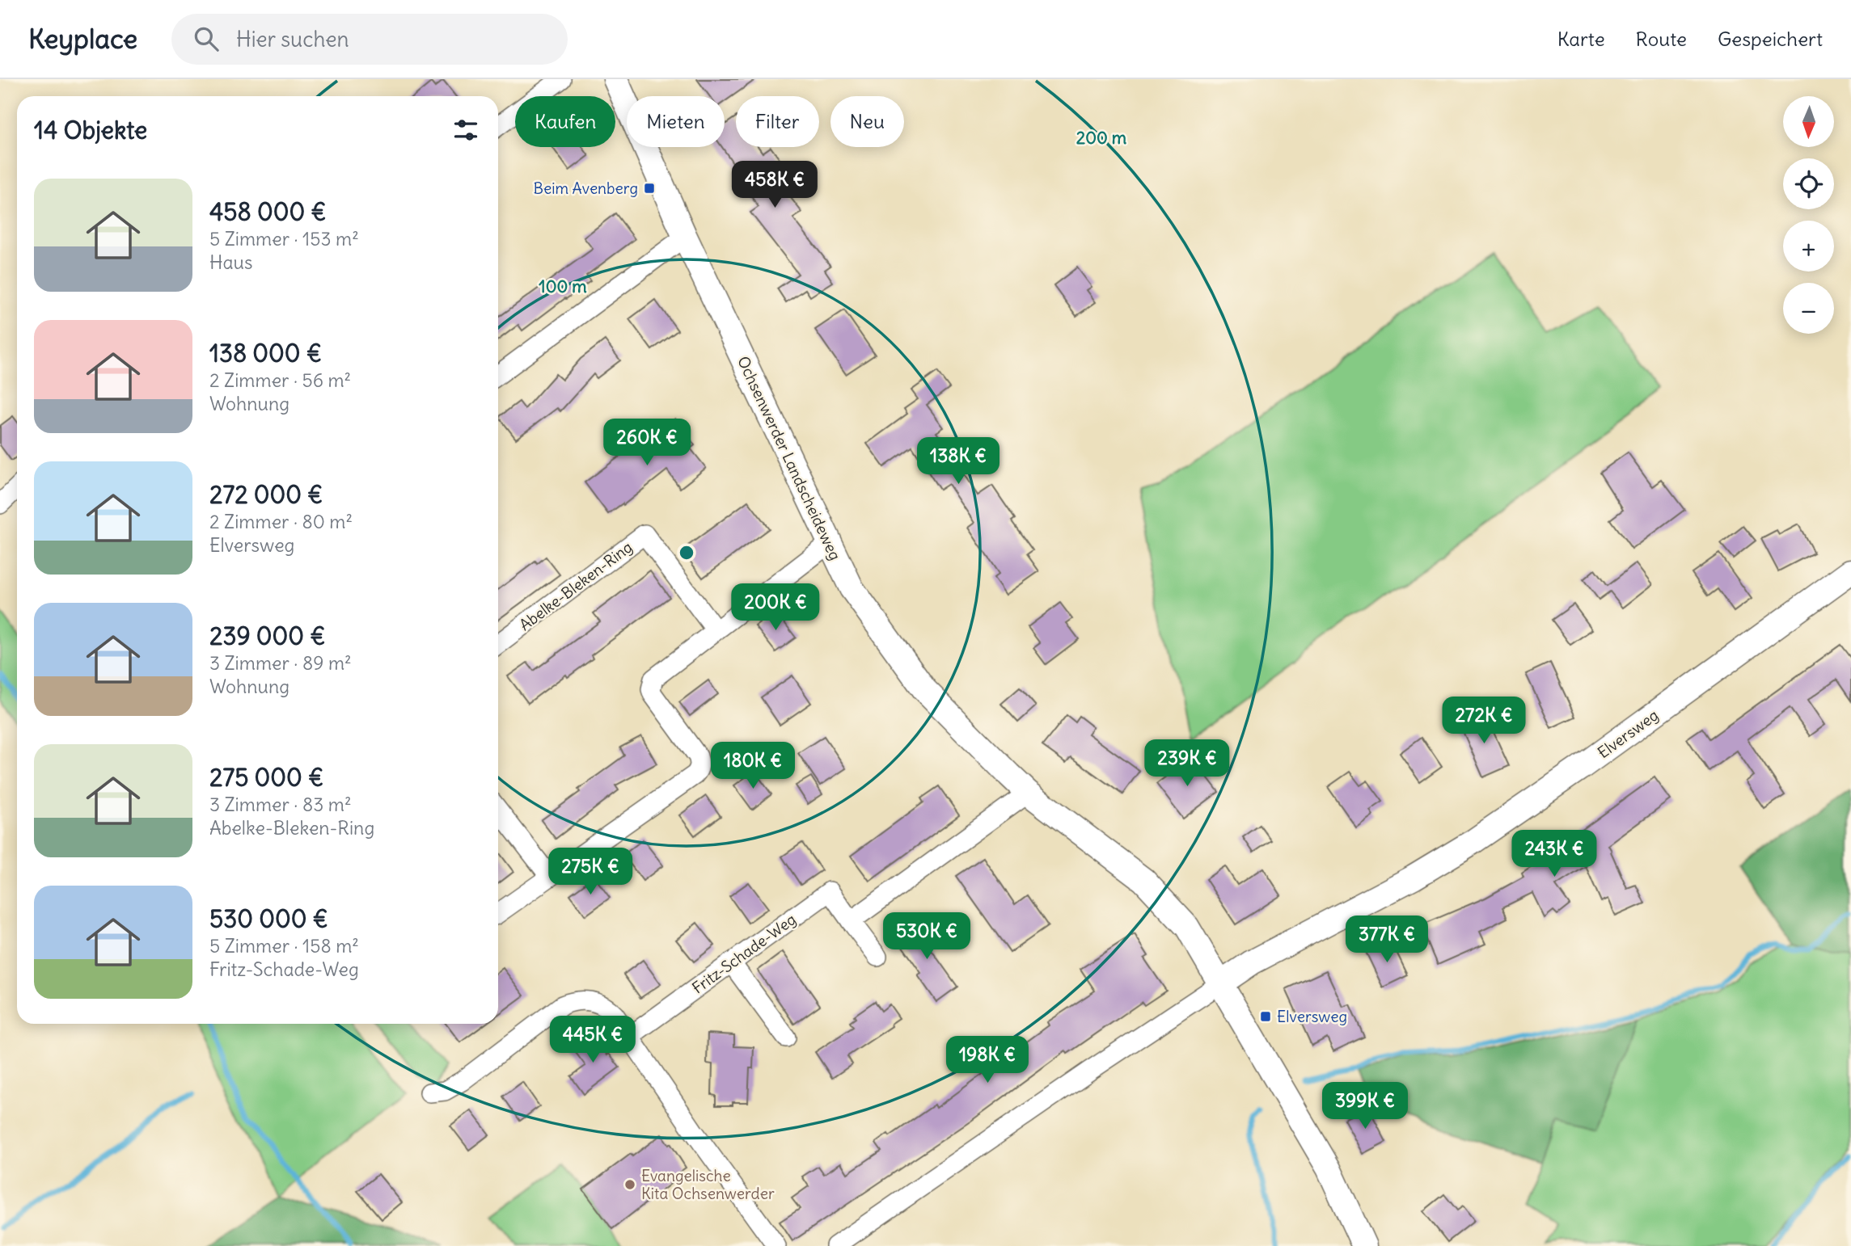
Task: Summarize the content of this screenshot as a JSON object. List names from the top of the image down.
{
  "streets": {
    "street": [
      "Ochsenwerder Landscheideweg",
      "Abelke-Bleken-Ring",
      "Elversweg",
      "Fritz-Schade-Weg"
    ]
  },
  "crossings": [
    ["Ochsenwerder Landscheideweg", "Elversweg"]
  ],
  "places": {
    "transit": ["Beim Avenberg", "Elversweg"],
    "other": ["Evangelische Kita Ochsenwerder"]
  },
  "north": "bottom",
  "page": {
    "header": "Keyplace",
    "search": "Hier suchen",
    "nav": ["Karte", "Route", "Gespeichert"],
    "map_buttons": ["+", "−"],
    "chip": [
      "Kaufen",
      "Mieten",
      "Filter",
      "Neu"
    ],
    "heading": "14 Objekte",
    "price": [
      "458K €",
      "260K €",
      "138K €",
      "200K €",
      "272K €",
      "239K €",
      "180K €",
      "243K €",
      "275K €",
      "530K €",
      "377K €",
      "445K €",
      "198K €",
      "399K €"
    ],
    "list": [
      {
        "name": "458 000 €",
        "note": "5 Zimmer · 153 m² · Haus"
      },
      {
        "name": "138 000 €",
        "note": "2 Zimmer · 56 m² · Wohnung"
      },
      {
        "name": "272 000 €",
        "note": "2 Zimmer · 80 m² · Elversweg"
      },
      {
        "name": "239 000 €",
        "note": "3 Zimmer · 89 m² · Wohnung"
      },
      {
        "name": "275 000 €",
        "note": "3 Zimmer · 83 m² · Abelke-Bleken-Ring"
      },
      {
        "name": "530 000 €",
        "note": "5 Zimmer · 158 m² · Fritz-Schade-Weg"
      }
    ]
  },
  "rings": ["200 m", "100 m"]
}
